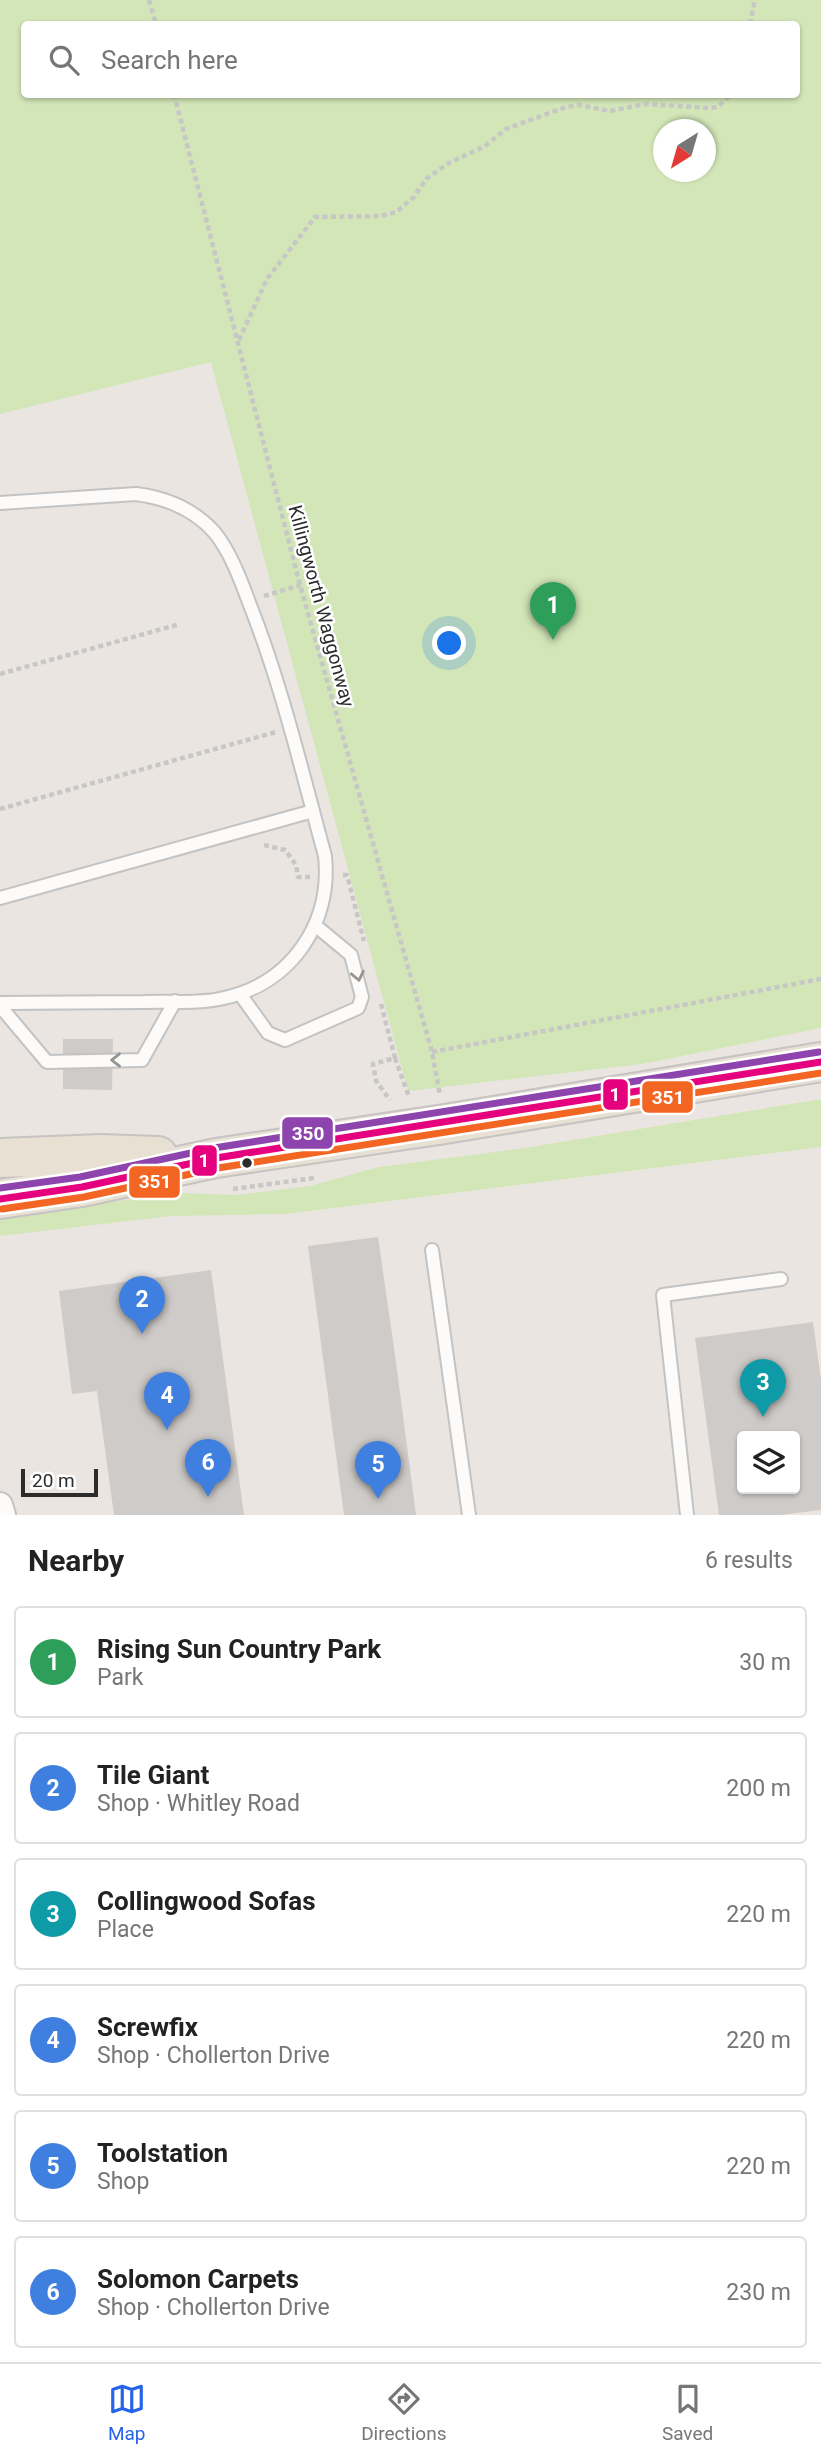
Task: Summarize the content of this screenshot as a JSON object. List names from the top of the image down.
{
  "streets": {
    "path": ["Killingworth Waggonway"]
  },
  "lines": ["transit line 350", "transit line 1", "transit line 351"],
  "scale_bar": "20 m",
  "north": "bottom left",
  "page": {
    "search": "Search here",
    "pins": [
      "1",
      "2",
      "3",
      "4",
      "6",
      "5"
    ],
    "scale": "20 m",
    "heading": ["Nearby", "6 results"],
    "list": [
      {
        "mark": "1",
        "name": "Rising Sun Country Park",
        "note": "Park",
        "value": "30 m"
      },
      {
        "mark": "2",
        "name": "Tile Giant",
        "note": "Shop · Whitley Road",
        "value": "200 m"
      },
      {
        "mark": "3",
        "name": "Collingwood Sofas",
        "note": "Place",
        "value": "220 m"
      },
      {
        "mark": "4",
        "name": "Screwfix",
        "note": "Shop · Chollerton Drive",
        "value": "220 m"
      },
      {
        "mark": "5",
        "name": "Toolstation",
        "note": "Shop",
        "value": "220 m"
      },
      {
        "mark": "6",
        "name": "Solomon Carpets",
        "note": "Shop · Chollerton Drive",
        "value": "230 m"
      }
    ],
    "nav": ["Map", "Directions", "Saved"]
  }
}
